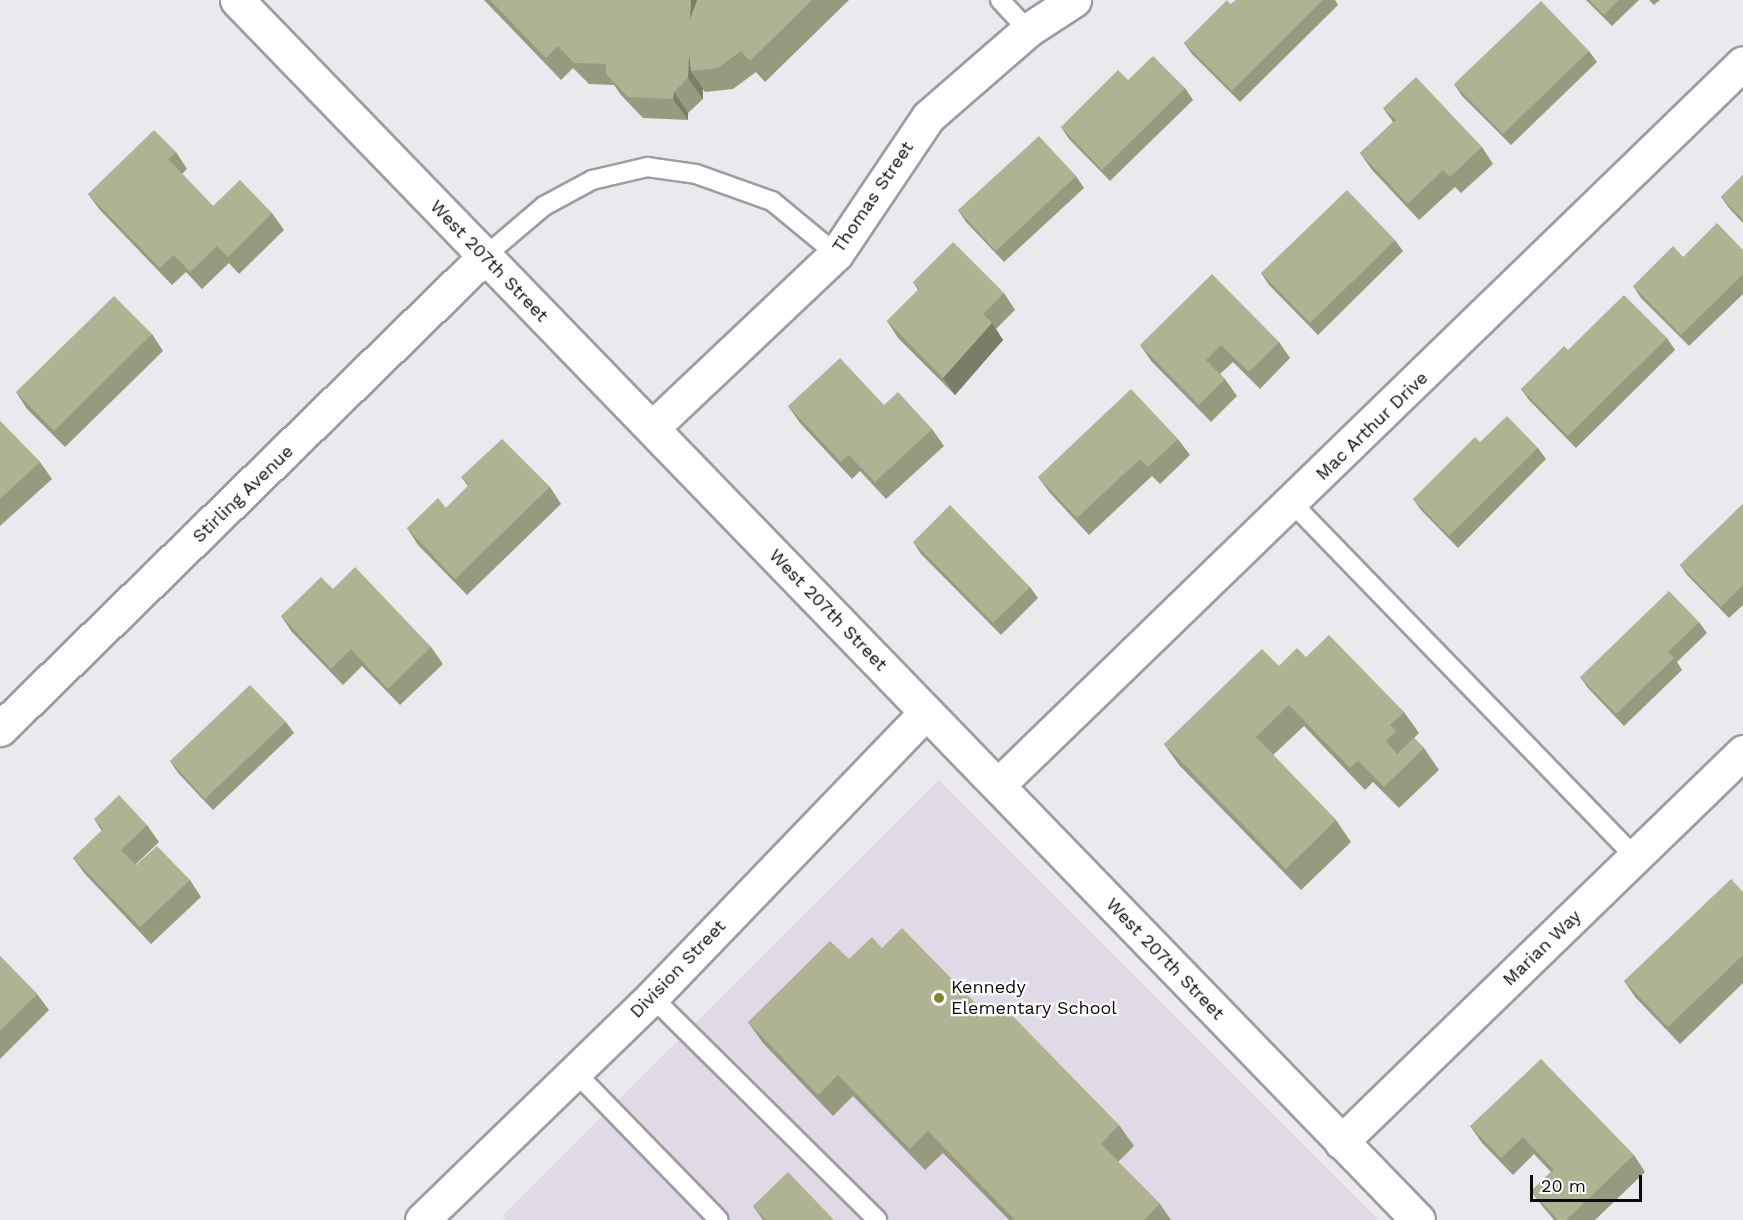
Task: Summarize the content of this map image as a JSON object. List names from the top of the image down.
{
  "streets": {
    "street": [
      "Thomas Street",
      "West 207th Street",
      "Mac Arthur Drive",
      "Stirling Avenue",
      "Marian Way",
      "Division Street"
    ]
  },
  "crossings": [
    ["Thomas Street", "West 207th Street"],
    ["West 207th Street", "Mac Arthur Drive"],
    ["West 207th Street", "Stirling Avenue"],
    ["West 207th Street", "Marian Way"],
    ["West 207th Street", "Division Street"]
  ],
  "places": ["Kennedy Elementary School"],
  "scale_bar": "20 m"
}
